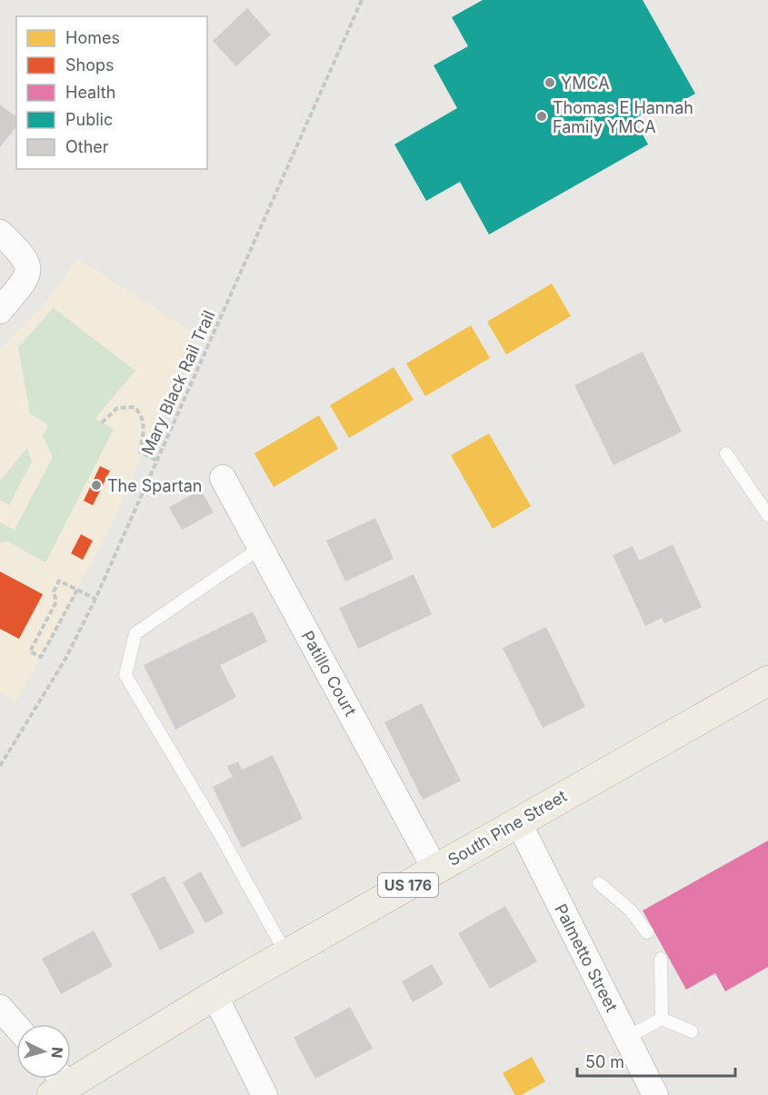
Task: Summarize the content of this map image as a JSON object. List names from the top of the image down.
{
  "streets": {
    "highway": ["South Pine Street", "US 176"],
    "street": ["Patillo Court", "Palmetto Street"],
    "path": ["Mary Black Rail Trail"]
  },
  "crossings": [
    ["Patillo Court", "South Pine Street"],
    ["South Pine Street", "Palmetto Street"]
  ],
  "places": ["YMCA", "Thomas E Hannah Family YMCA", "The Spartan"],
  "legend": [
    "Homes",
    "Shops",
    "Health",
    "Public",
    "Other"
  ],
  "scale_bar": "50 m",
  "north": "right"
}
